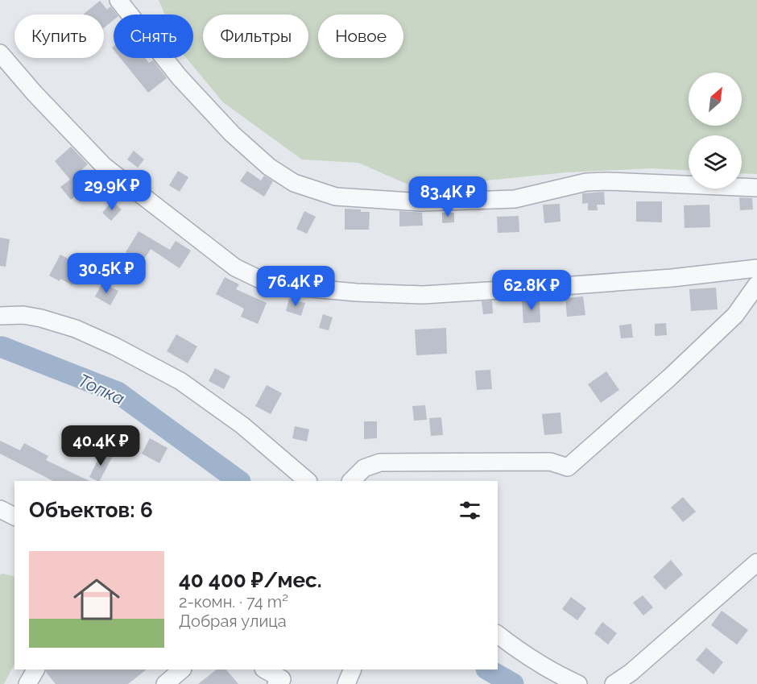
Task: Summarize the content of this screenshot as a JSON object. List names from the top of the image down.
{
  "water": ["Топка"],
  "north": "top right",
  "page": {
    "chip": [
      "Купить",
      "Снять",
      "Фильтры",
      "Новое"
    ],
    "price": [
      "29.9K ₽",
      "83.4K ₽",
      "30.5K ₽",
      "76.4K ₽",
      "62.8K ₽",
      "40.4K ₽"
    ],
    "heading": "Объектов: 6",
    "list": [
      {
        "name": "40 400 ₽/мес.",
        "note": "2-комн. · 74 m² · Добрая улица"
      }
    ]
  }
}
